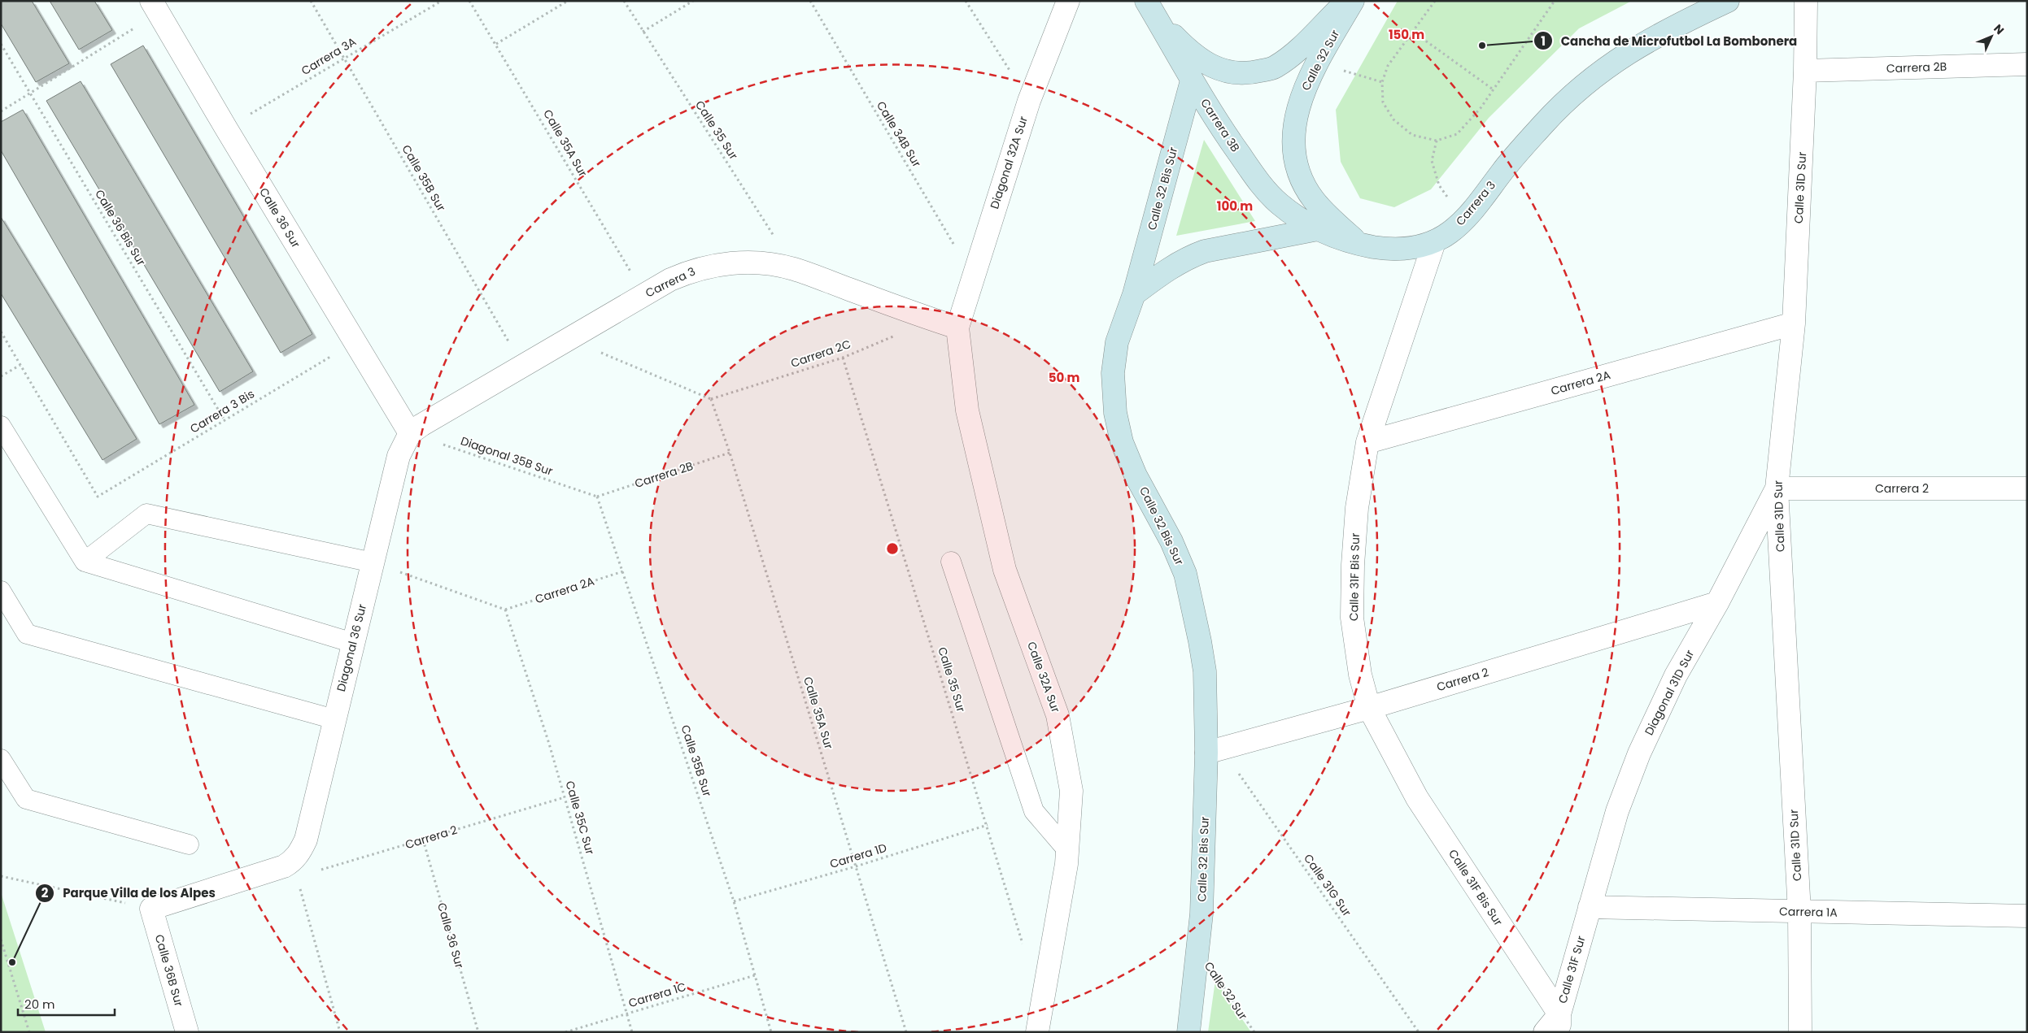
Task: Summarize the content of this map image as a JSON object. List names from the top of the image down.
{
  "streets": {
    "street": [
      "Calle 32 Sur",
      "Carrera 2B",
      "Carrera 3B",
      "Diagonal 32A Sur",
      "Calle 31D Sur",
      "Calle 32 Bis Sur",
      "Carrera 3",
      "Calle 36 Sur",
      "Carrera 2A",
      "Carrera 2",
      "Calle 31F Bis Sur",
      "Diagonal 36 Sur",
      "Calle 32A Sur",
      "Diagonal 31D Sur",
      "Carrera 1A",
      "Calle 31F Sur",
      "Calle 36B Sur"
    ],
    "path": [
      "Carrera 3A",
      "Calle 35 Sur",
      "Calle 34B Sur",
      "Calle 35A Sur",
      "Calle 35B Sur",
      "Calle 36 Bis Sur",
      "Carrera 2C",
      "Carrera 3 Bis",
      "Diagonal 35B Sur",
      "Calle 35C Sur",
      "Carrera 1D",
      "Calle 31G Sur",
      "Carrera 1C"
    ]
  },
  "crossings": [
    ["Carrera 3A", "Calle 35B Sur"],
    ["Carrera 3A", "Calle 36 Sur"],
    ["Calle 32 Sur", "Carrera 3B"],
    ["Calle 32 Sur", "Calle 32 Bis Sur"],
    ["Calle 32 Sur", "Carrera 3"],
    ["Carrera 2B", "Calle 35A Sur"],
    ["Carrera 2B", "Calle 35B Sur"],
    ["Carrera 2B", "Calle 31D Sur"],
    ["Carrera 2B", "Diagonal 35B Sur"],
    ["Carrera 3B", "Calle 32 Bis Sur"],
    ["Carrera 3B", "Carrera 3"],
    ["Calle 35 Sur", "Carrera 3"],
    ["Calle 35 Sur", "Carrera 2C"],
    ["Calle 35 Sur", "Carrera 1D"],
    ["Calle 34B Sur", "Diagonal 32A Sur"],
    ["Calle 35A Sur", "Carrera 3"],
    ["Calle 35A Sur", "Carrera 2C"],
    ["Calle 35A Sur", "Carrera 1D"],
    ["Diagonal 32A Sur", "Carrera 3"],
    ["Diagonal 32A Sur", "Calle 32A Sur"],
    ["Calle 35B Sur", "Carrera 3"],
    ["Calle 35B Sur", "Carrera 2A"],
    ["Calle 35B Sur", "Diagonal 35B Sur"],
    ["Calle 35B Sur", "Carrera 1D"],
    ["Calle 35B Sur", "Carrera 1C"],
    ["Calle 31D Sur", "Carrera 2A"],
    ["Calle 31D Sur", "Carrera 2"],
    ["Calle 31D Sur", "Diagonal 31D Sur"],
    ["Calle 31D Sur", "Carrera 1A"],
    ["Calle 32 Bis Sur", "Carrera 2"],
    ["Calle 32 Bis Sur", "Calle 31G Sur"],
    ["Carrera 3", "Calle 36 Sur"],
    ["Carrera 3", "Carrera 2C"],
    ["Carrera 3", "Diagonal 35B Sur"],
    ["Carrera 3", "Calle 31F Bis Sur"],
    ["Carrera 3", "Diagonal 36 Sur"],
    ["Carrera 3", "Calle 32A Sur"],
    ["Calle 36 Sur", "Carrera 3 Bis"],
    ["Calle 36 Sur", "Diagonal 35B Sur"],
    ["Calle 36 Sur", "Carrera 2"],
    ["Calle 36 Sur", "Diagonal 36 Sur"],
    ["Calle 36 Bis Sur", "Carrera 3 Bis"],
    ["Carrera 2A", "Calle 31F Bis Sur"],
    ["Carrera 2A", "Calle 35C Sur"],
    ["Diagonal 35B Sur", "Diagonal 36 Sur"],
    ["Carrera 2", "Calle 31F Bis Sur"],
    ["Carrera 2", "Diagonal 36 Sur"],
    ["Carrera 2", "Diagonal 31D Sur"],
    ["Carrera 2", "Calle 35C Sur"],
    ["Carrera 2", "Calle 31G Sur"],
    ["Calle 31F Bis Sur", "Calle 31F Sur"],
    ["Diagonal 31D Sur", "Carrera 1A"],
    ["Diagonal 31D Sur", "Calle 31F Sur"],
    ["Calle 35C Sur", "Carrera 1C"],
    ["Carrera 1A", "Calle 31F Sur"]
  ],
  "places": ["Cancha de Microfutbol La Bombonera", "Parque Villa de los Alpes"],
  "scale_bar": "20 m",
  "north": "top right",
  "rings": ["150 m", "100 m", "50 m"]
}
